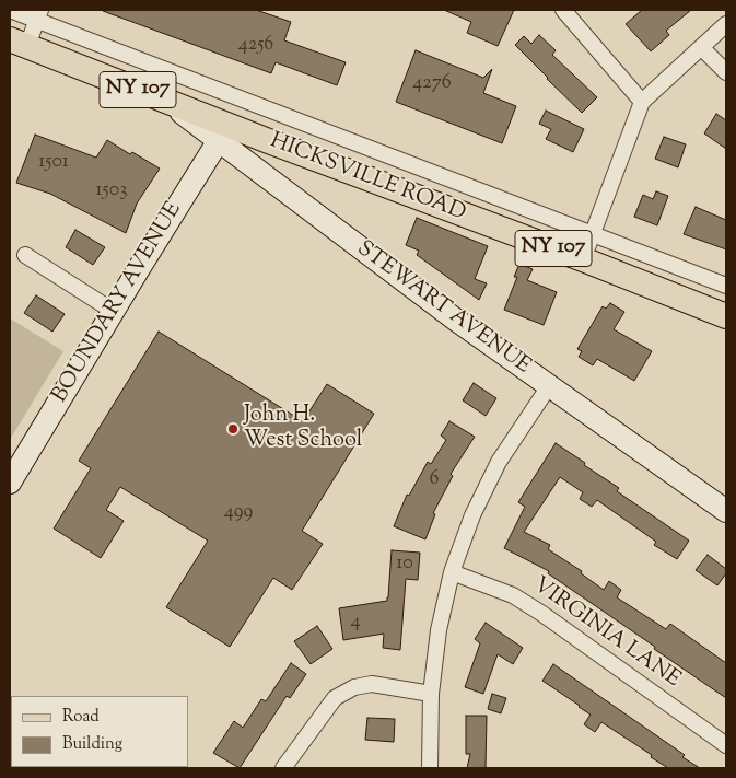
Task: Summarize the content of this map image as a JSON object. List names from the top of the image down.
{
  "streets": {
    "main road": [
      "NY 107",
      "HICKSVILLE ROAD",
      "BOUNDARY AVENUE",
      "STEWART AVENUE"
    ],
    "street": ["VIRGINIA LANE"]
  },
  "crossings": [
    ["HICKSVILLE ROAD", "BOUNDARY AVENUE"],
    ["HICKSVILLE ROAD", "STEWART AVENUE"],
    ["BOUNDARY AVENUE", "STEWART AVENUE"]
  ],
  "places": ["John H. West School"],
  "house_numbers": [
    "4256",
    "4276",
    "1501",
    "1503",
    "6",
    "499",
    "10",
    "4"
  ],
  "legend": ["Road", "Building"]
}
